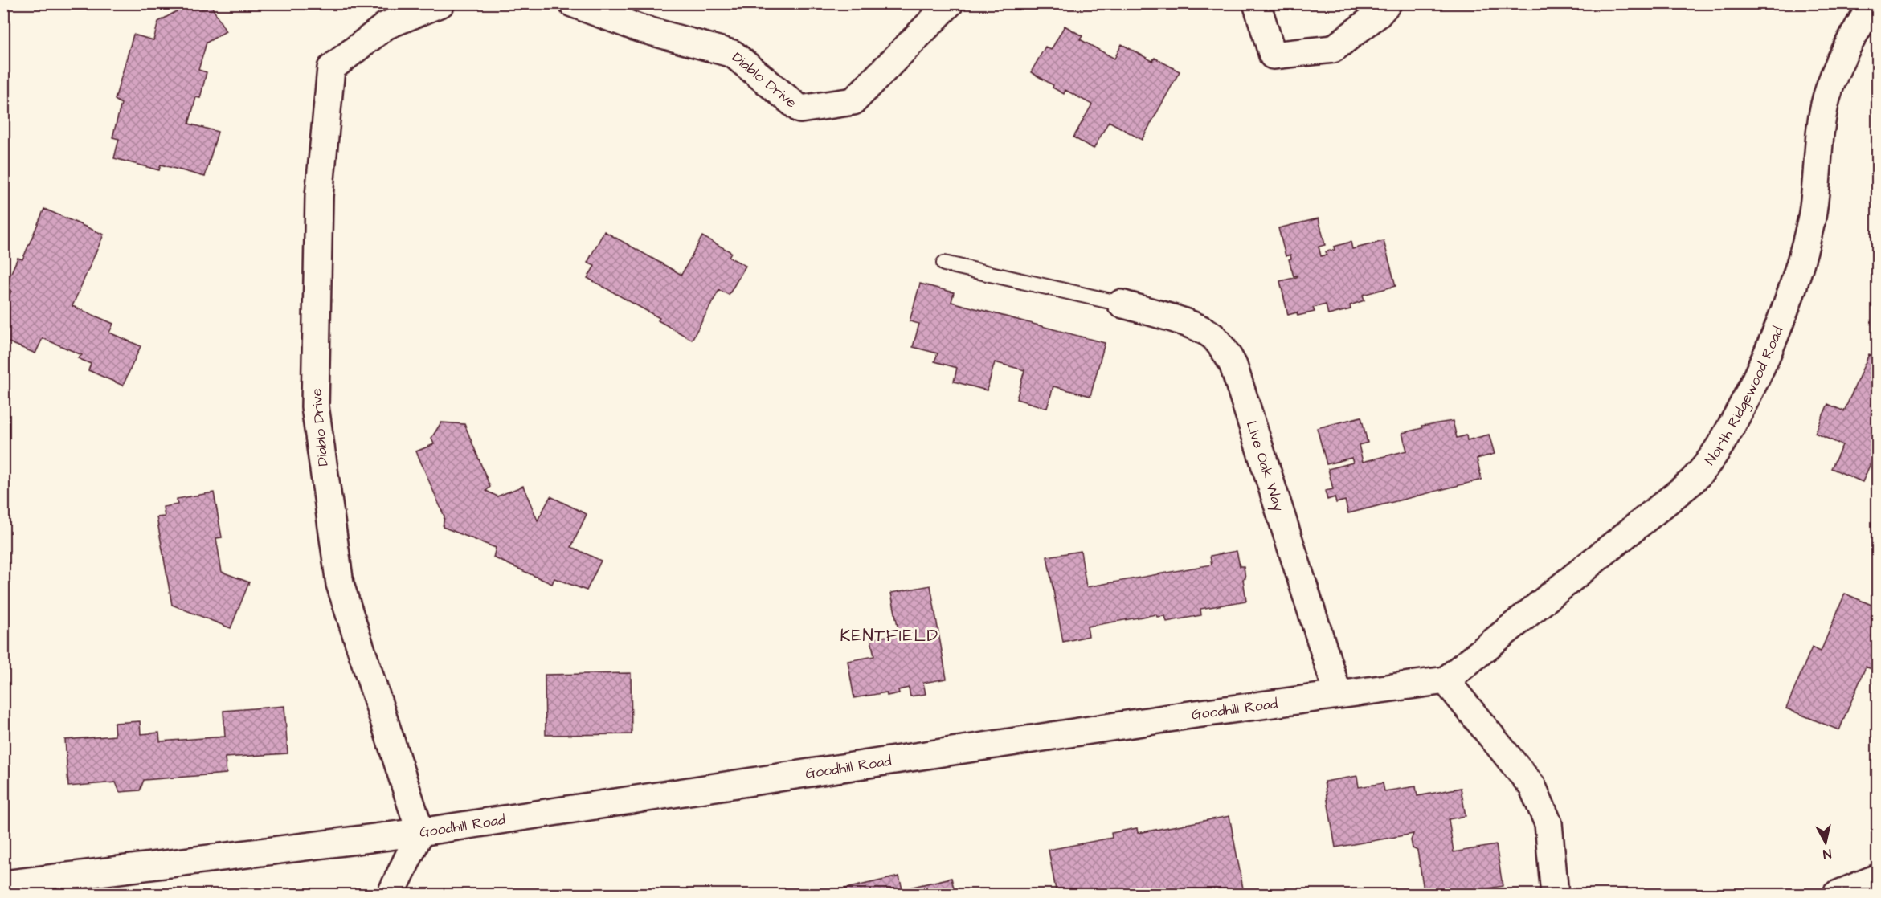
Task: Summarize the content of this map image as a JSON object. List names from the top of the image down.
{
  "streets": {
    "street": [
      "Diablo Drive",
      "North Ridgewood Road",
      "Live Oak Way",
      "Goodhill Road"
    ]
  },
  "crossings": [
    ["Diablo Drive", "Goodhill Road"],
    ["North Ridgewood Road", "Goodhill Road"],
    ["Live Oak Way", "Goodhill Road"]
  ],
  "districts": ["KENTFIELD"],
  "north": "bottom"
}
